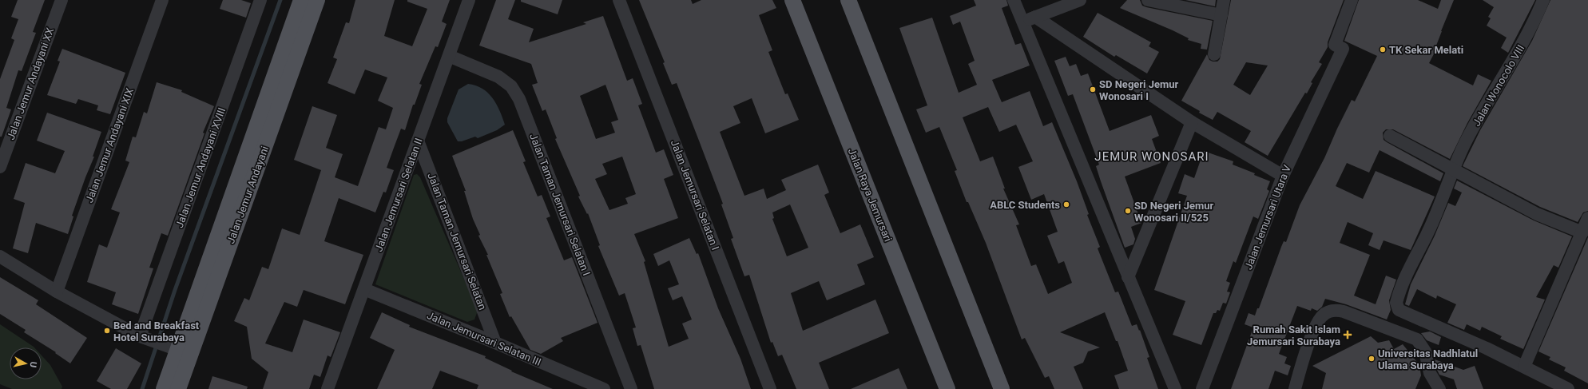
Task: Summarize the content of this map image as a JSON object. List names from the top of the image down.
{
  "streets": {
    "main road": ["Jalan Jemur Andayani", "Jalan Raya Jemursari"],
    "street": [
      "Jalan Jemur Andayani XX",
      "Jalan Wonocolo VIII",
      "Jalan Jemur Andayani XIX",
      "Jalan Jemur Andayani XVIII",
      "Jalan Jemursari Selatan II",
      "Jalan Jemursari Selatan I",
      "Jalan Taman Jemursari Selatan I",
      "Jalan Jemursari Utara V",
      "Jalan Taman Jemursari Selatan",
      "Jalan Jemursari Selatan III"
    ]
  },
  "crossings": [
    ["Jalan Jemursari Selatan II", "Jalan Taman Jemursari Selatan I"],
    ["Jalan Jemursari Selatan II", "Jalan Taman Jemursari Selatan"],
    ["Jalan Jemursari Selatan II", "Jalan Jemursari Selatan III"],
    ["Jalan Taman Jemursari Selatan", "Jalan Jemursari Selatan III"]
  ],
  "districts": ["JEMUR WONOSARI"],
  "places": {
    "other": [
      "TK Sekar Melati",
      "SD Negeri Jemur Wonosari I",
      "ABLC Students",
      "SD Negeri Jemur Wonosari II/525",
      "Bed and Breakfast Hotel Surabaya",
      "Universitas Nadhlatul Ulama Surabaya"
    ],
    "health": ["Rumah Sakit Islam Jemursari Surabaya"]
  },
  "north": "right"
}
